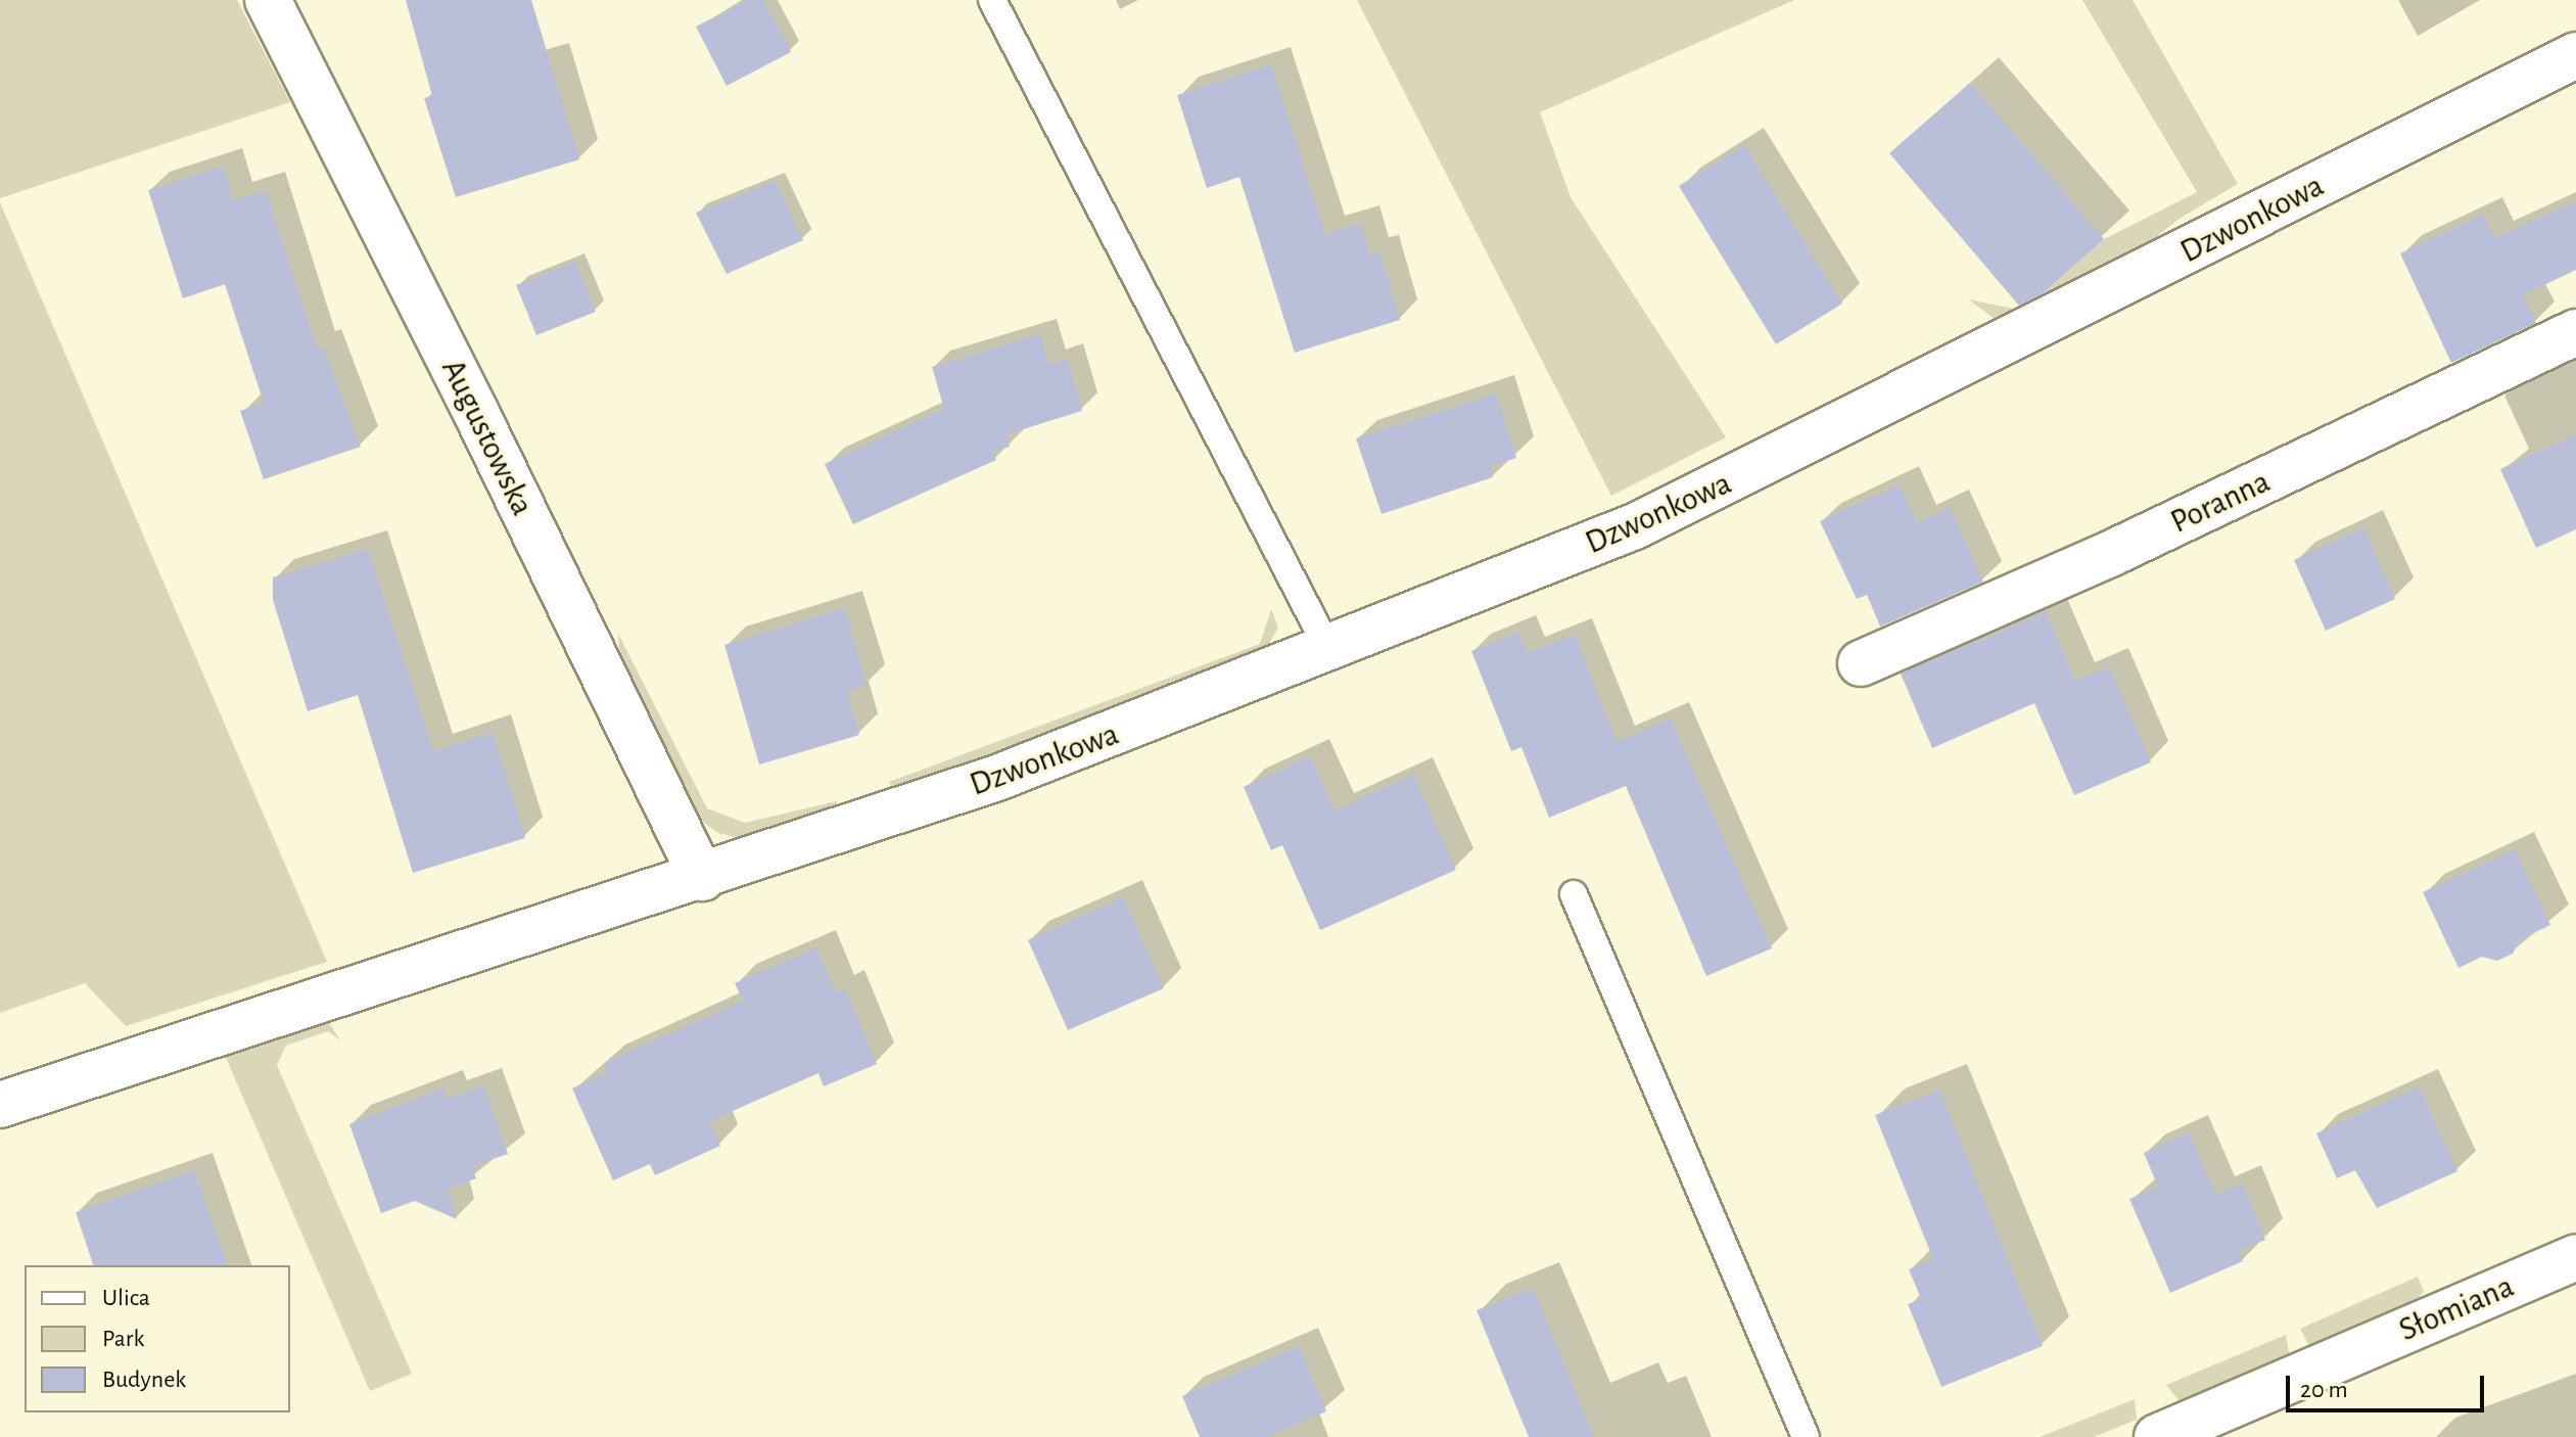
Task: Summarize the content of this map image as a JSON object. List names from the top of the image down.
{
  "streets": {
    "street": [
      "Dzwonkowa",
      "Augustowska",
      "Poranna",
      "Słomiana"
    ]
  },
  "crossings": [
    ["Dzwonkowa", "Augustowska"]
  ],
  "legend": ["Ulica", "Park", "Budynek"],
  "scale_bar": "20 m"
}
